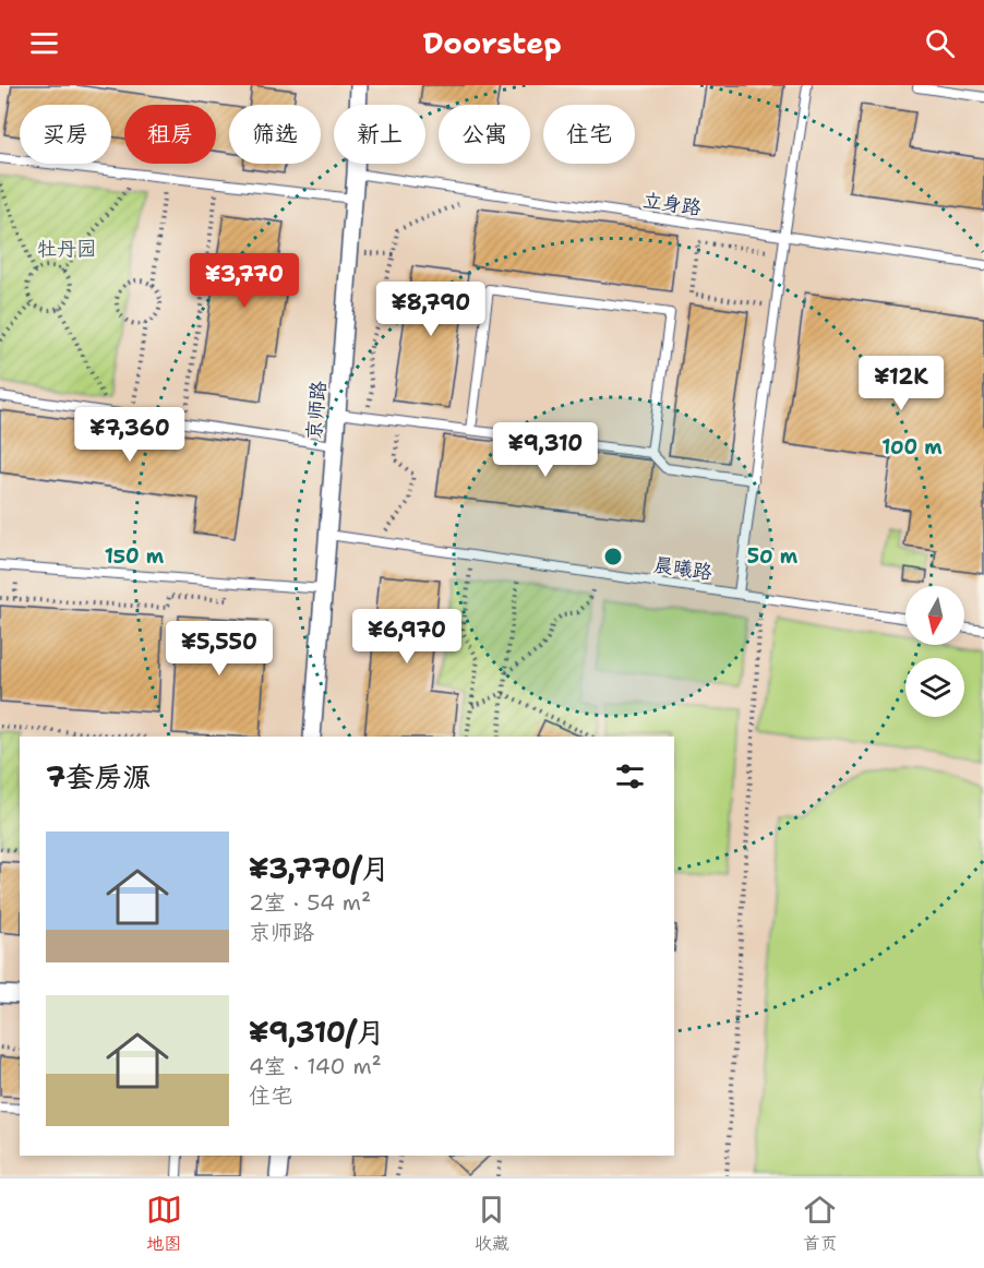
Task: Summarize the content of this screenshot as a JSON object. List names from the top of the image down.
{
  "streets": {
    "street": ["京师路"],
    "lane": ["立身路", "晨曦路"]
  },
  "crossings": [
    ["立身路", "京师路"],
    ["京师路", "晨曦路"]
  ],
  "parks": ["牡丹园"],
  "north": "bottom",
  "page": {
    "header": "Doorstep",
    "chip": [
      "买房",
      "租房",
      "筛选",
      "新上",
      "公寓",
      "住宅"
    ],
    "price": [
      "¥3,770",
      "¥8,790",
      "¥12K",
      "¥7,360",
      "¥9,310",
      "¥6,970",
      "¥5,550"
    ],
    "heading": "7套房源",
    "list": [
      {
        "name": "¥3,770/月",
        "note": "2室 · 54 m² · 京师路"
      },
      {
        "name": "¥9,310/月",
        "note": "4室 · 140 m² · 住宅"
      }
    ],
    "tabs": ["地图", "收藏", "首页"]
  },
  "rings": ["100 m", "50 m", "150 m"]
}
